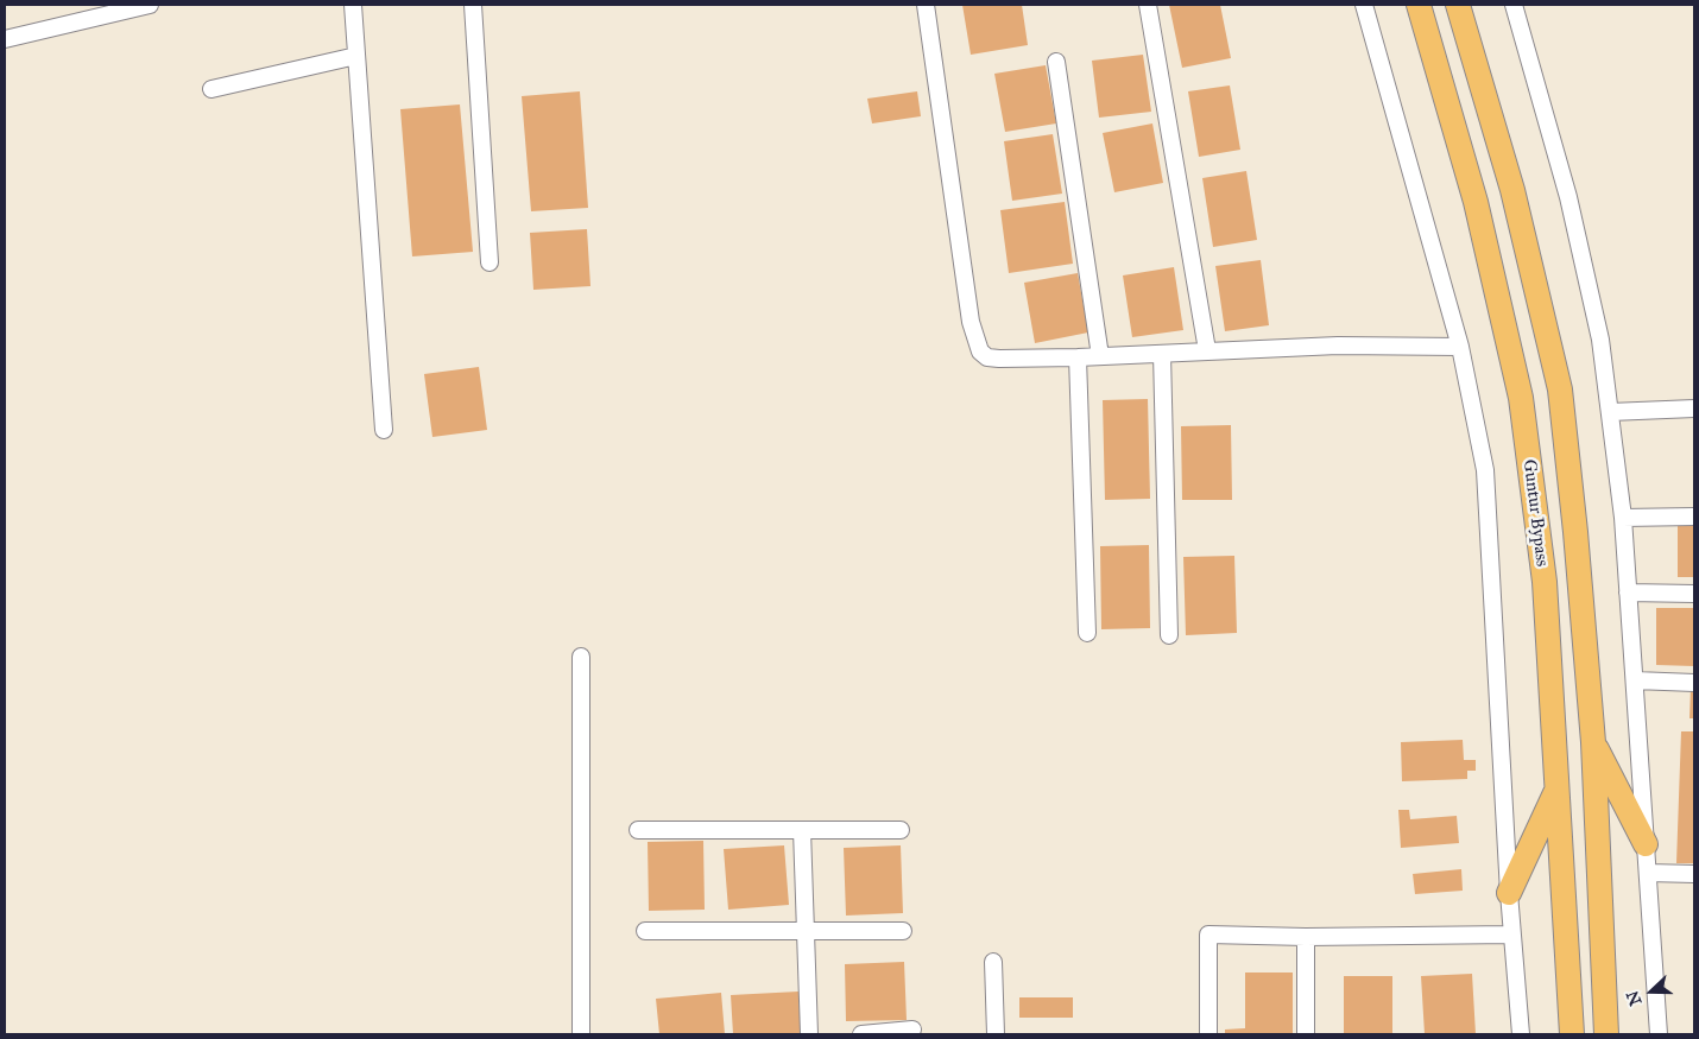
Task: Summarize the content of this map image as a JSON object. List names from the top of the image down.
{
  "streets": {
    "highway": ["Guntur Bypass"]
  },
  "north": "left"
}
